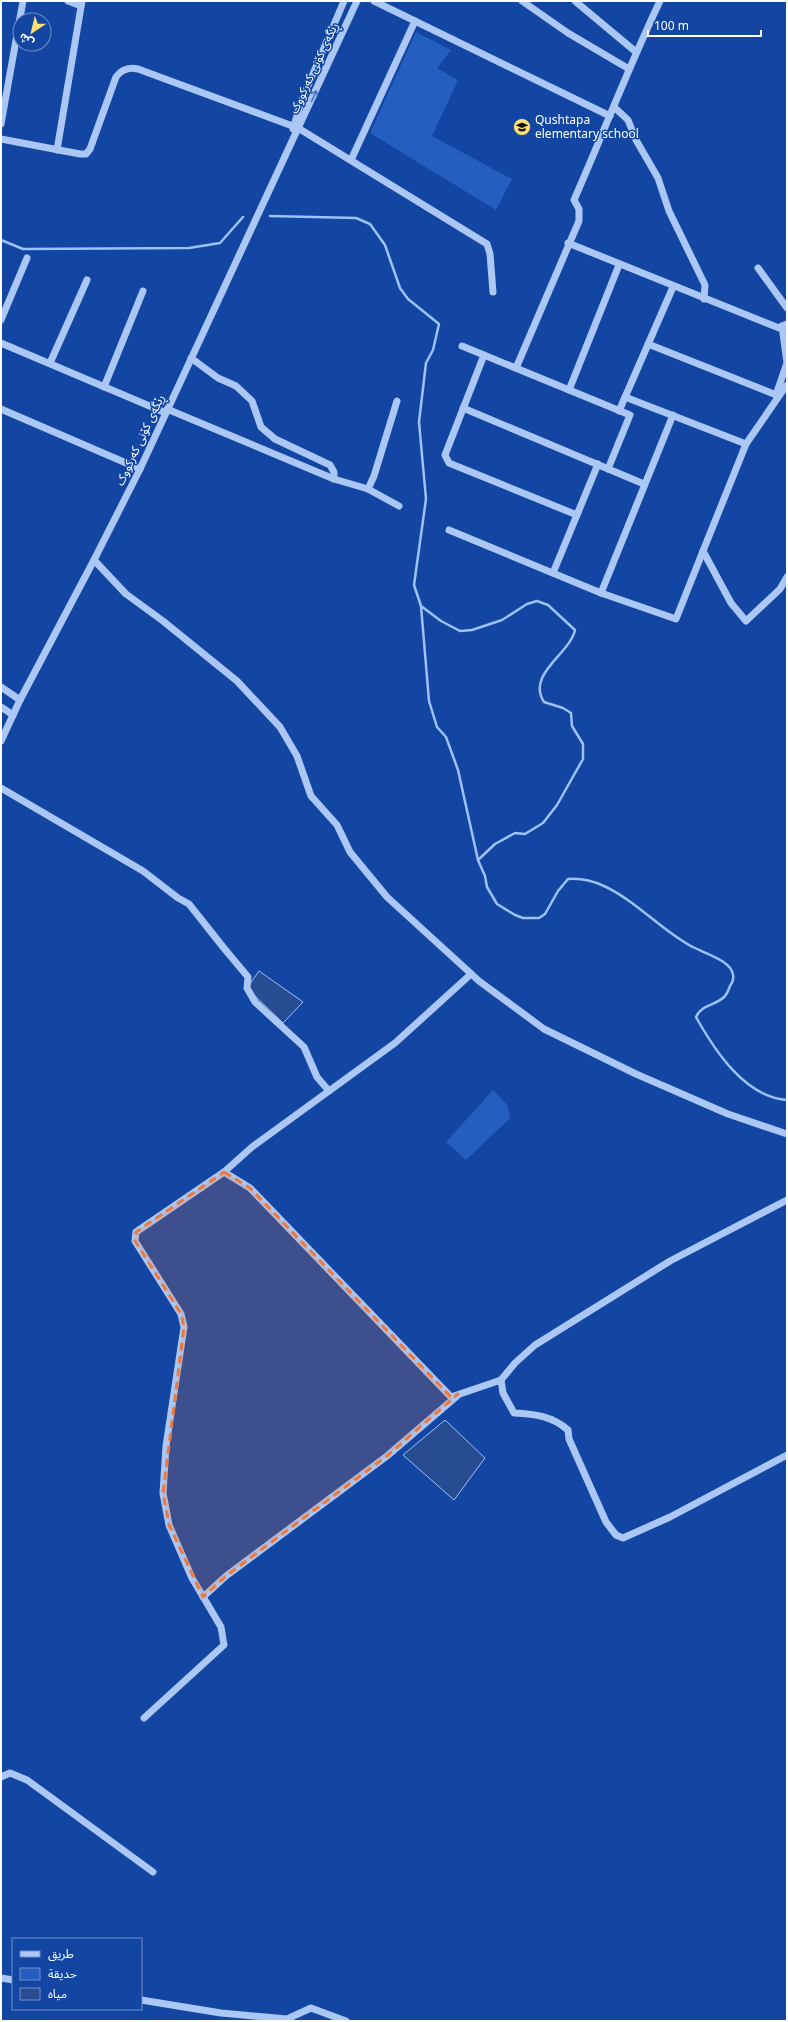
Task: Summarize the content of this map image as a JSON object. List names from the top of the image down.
{
  "streets": {
    "street": ["ڕێگەی کۆنی کەرکووک"]
  },
  "places": {
    "school or university": ["Qushtapa elementary school"]
  },
  "legend": ["طريق", "حديقة", "مياه"],
  "scale_bar": "100 m",
  "north": "bottom left"
}
